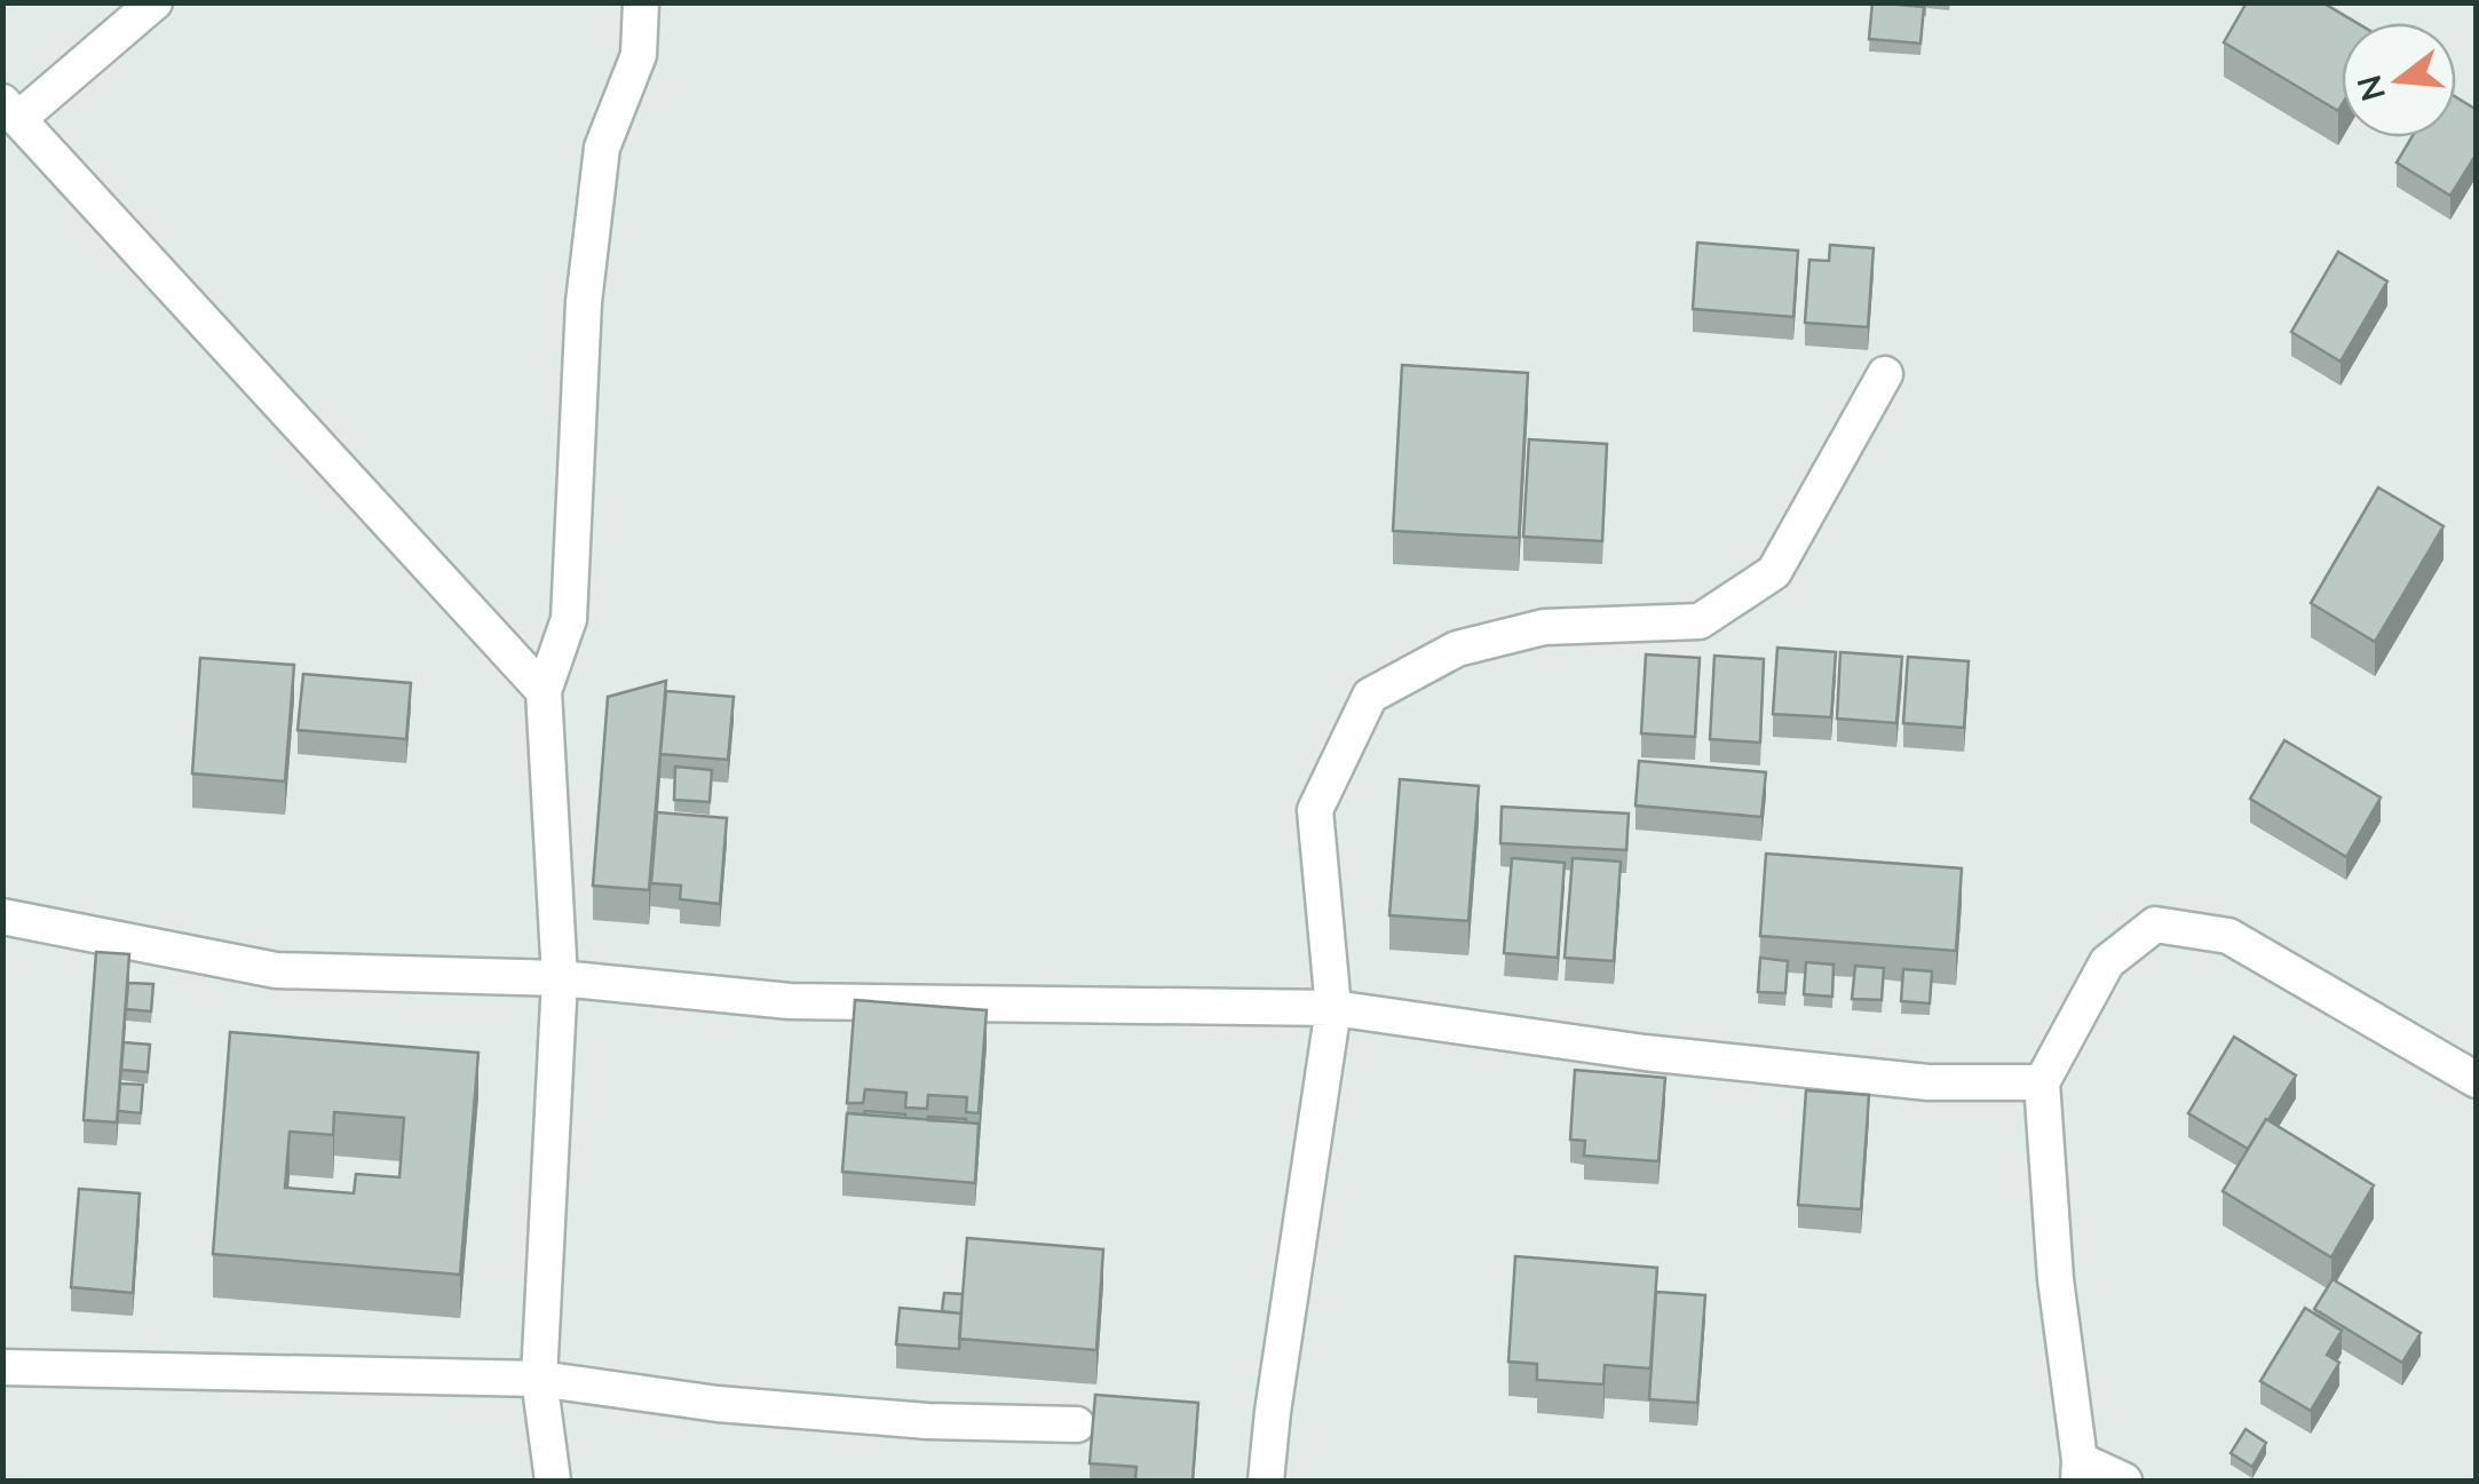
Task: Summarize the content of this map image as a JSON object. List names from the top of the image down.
{
  "north": "left"
}
